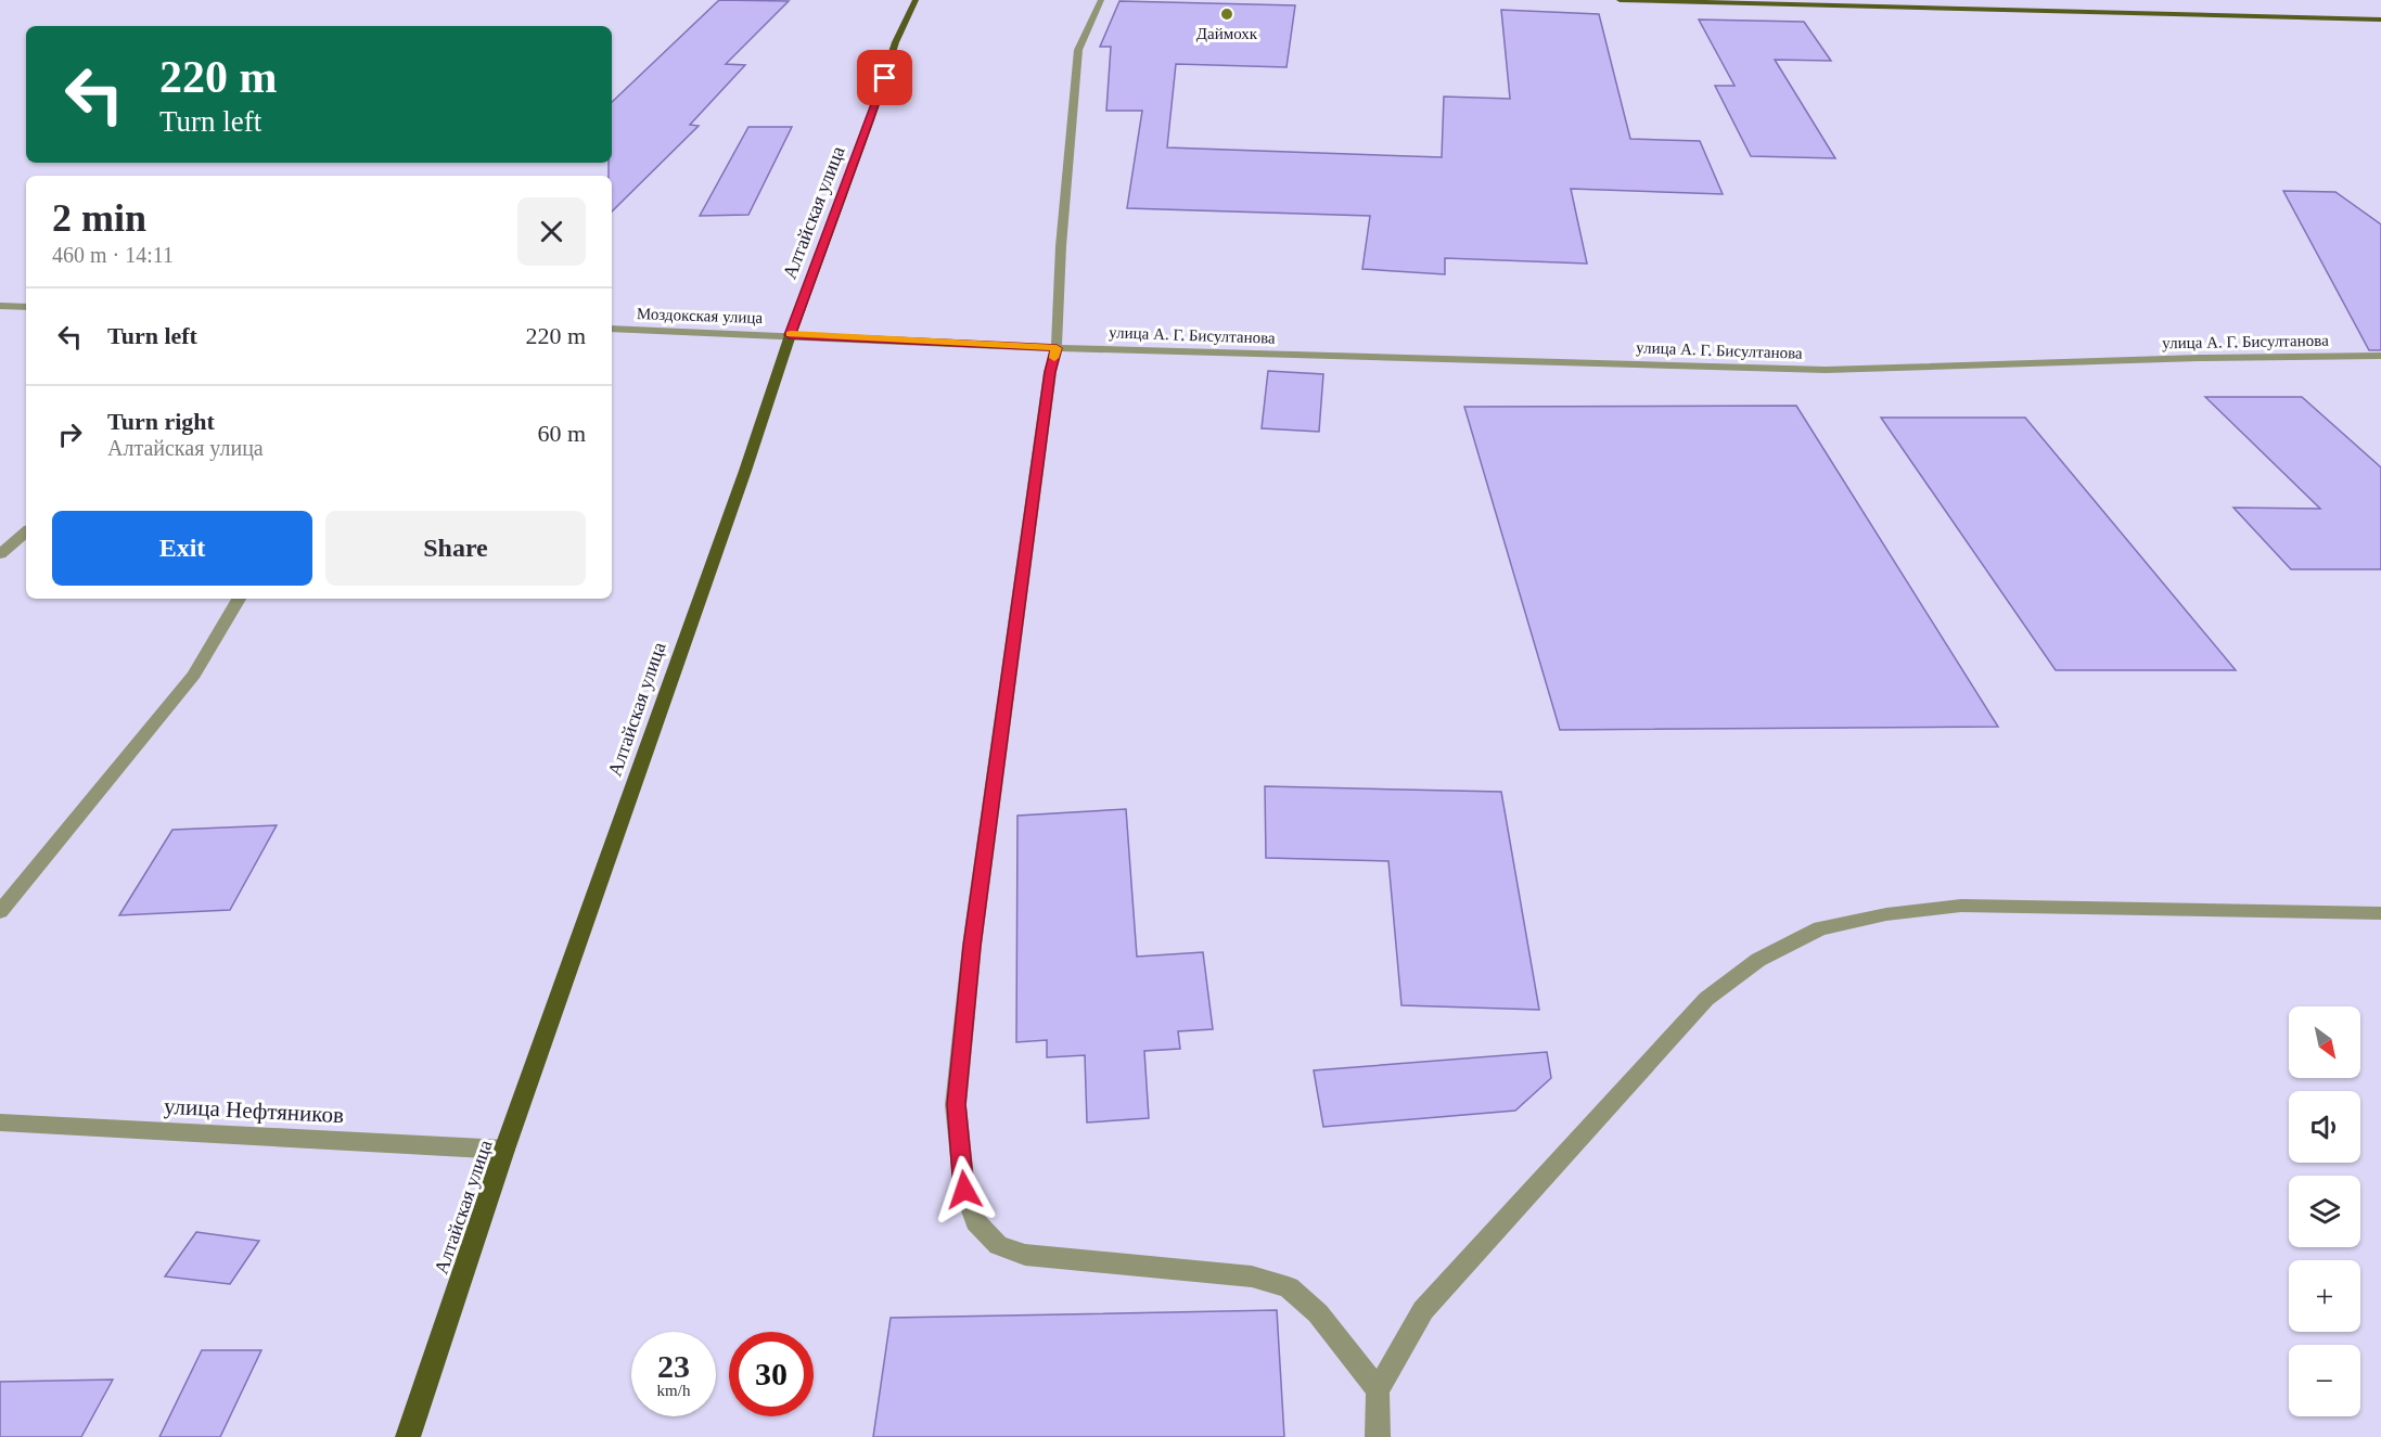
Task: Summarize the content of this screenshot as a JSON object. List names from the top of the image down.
{
  "streets": {
    "main road": ["Алтайская улица"],
    "street": ["Моздокская улица", "улица А. Г. Бисултанова", "улица Нефтяников"]
  },
  "crossings": [
    ["Алтайская улица", "Моздокская улица"],
    ["Алтайская улица", "улица Нефтяников"],
    ["Моздокская улица", "улица А. Г. Бисултанова"]
  ],
  "places": ["Даймохк"],
  "north": "bottom right",
  "page": {
    "turn": ["220 m", "Turn left"],
    "heading": ["2 min", "460 m · 14:11"],
    "list": [
      {
        "name": "Turn left",
        "value": "220 m"
      },
      {
        "name": "Turn right",
        "note": "Алтайская улица",
        "value": "60 m"
      }
    ],
    "buttons": ["Exit", "Share"],
    "map_buttons": ["+", "−"],
    "speed": "23 km/h",
    "limit": "30"
  }
}
